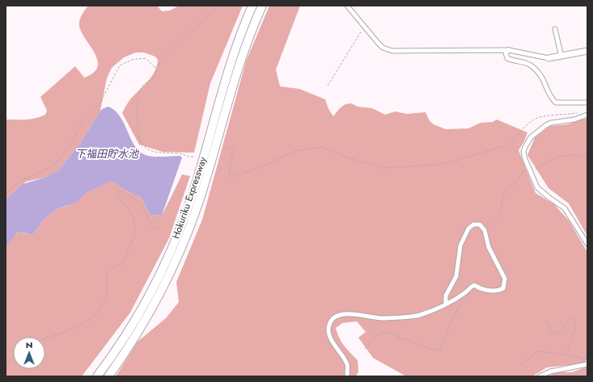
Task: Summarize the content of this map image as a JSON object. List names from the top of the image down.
{
  "streets": {
    "highway": ["Hokuriku Expressway"]
  },
  "water": ["下福田貯水池"],
  "north": "top"
}
